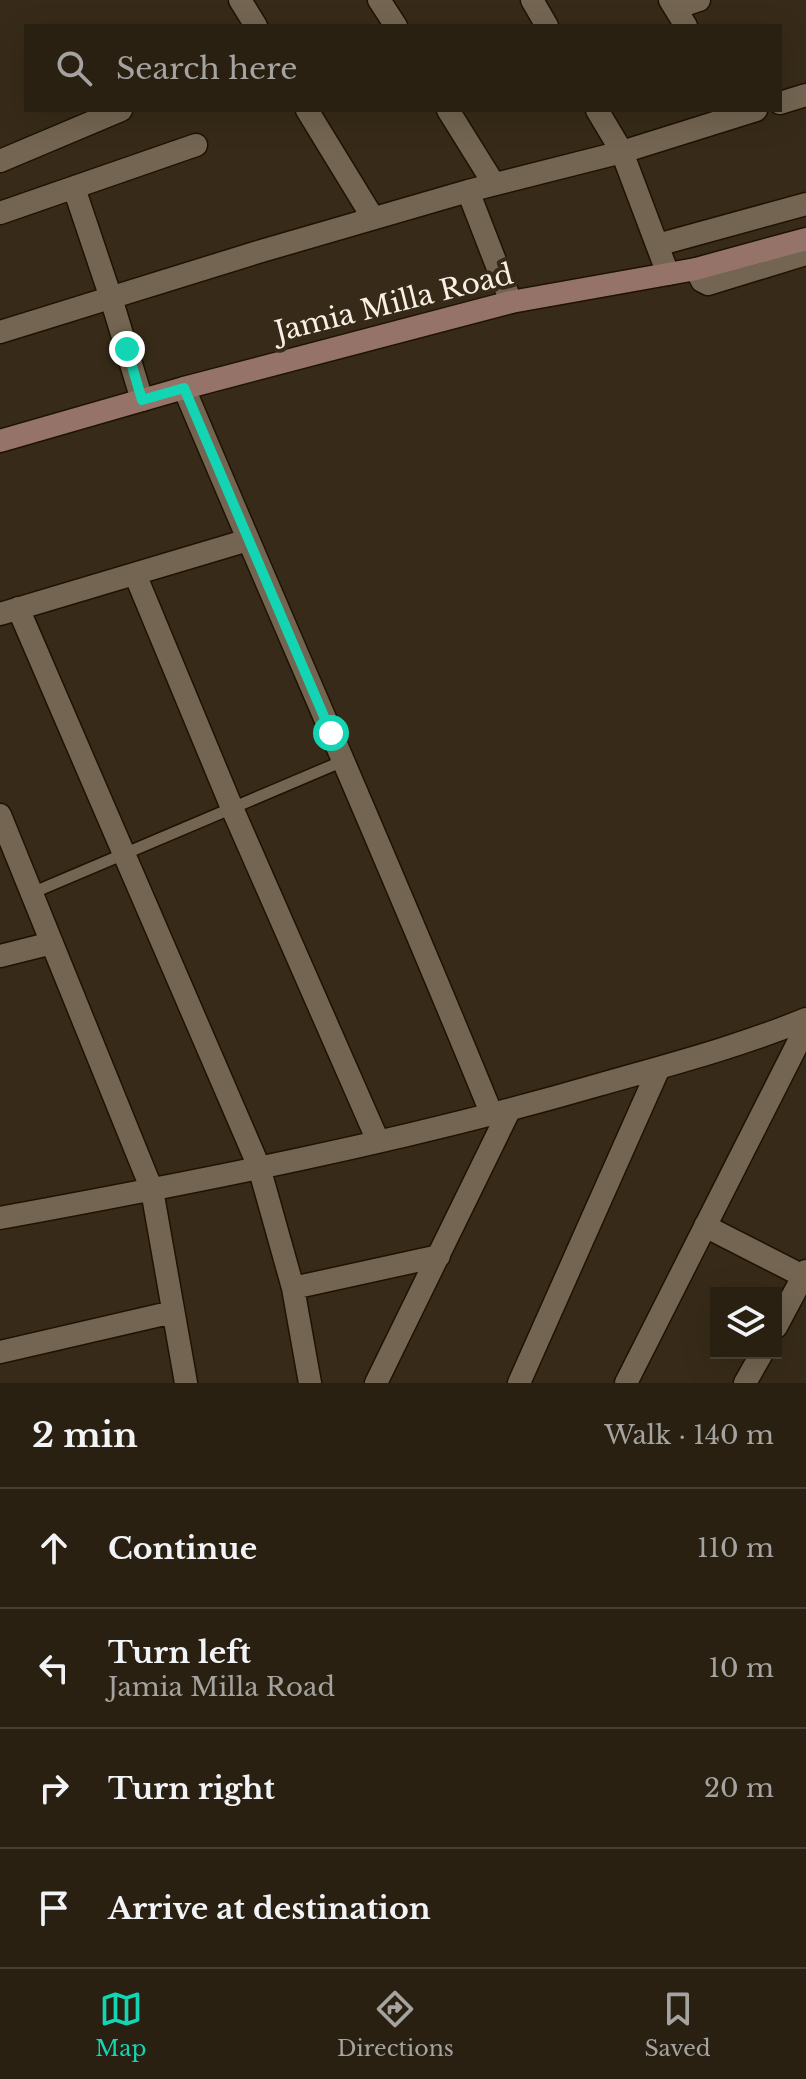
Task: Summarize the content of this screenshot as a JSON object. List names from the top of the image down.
{
  "streets": {
    "main road": ["Jamia Milla Road"]
  },
  "page": {
    "search": "Search here",
    "heading": ["2 min", "Walk · 140 m"],
    "list": [
      ["Continue", "110 m"],
      ["Turn left", "Jamia Milla Road", "10 m"],
      ["Turn right", "20 m"],
      "Arrive at destination"
    ],
    "nav": ["Map", "Directions", "Saved"]
  }
}
